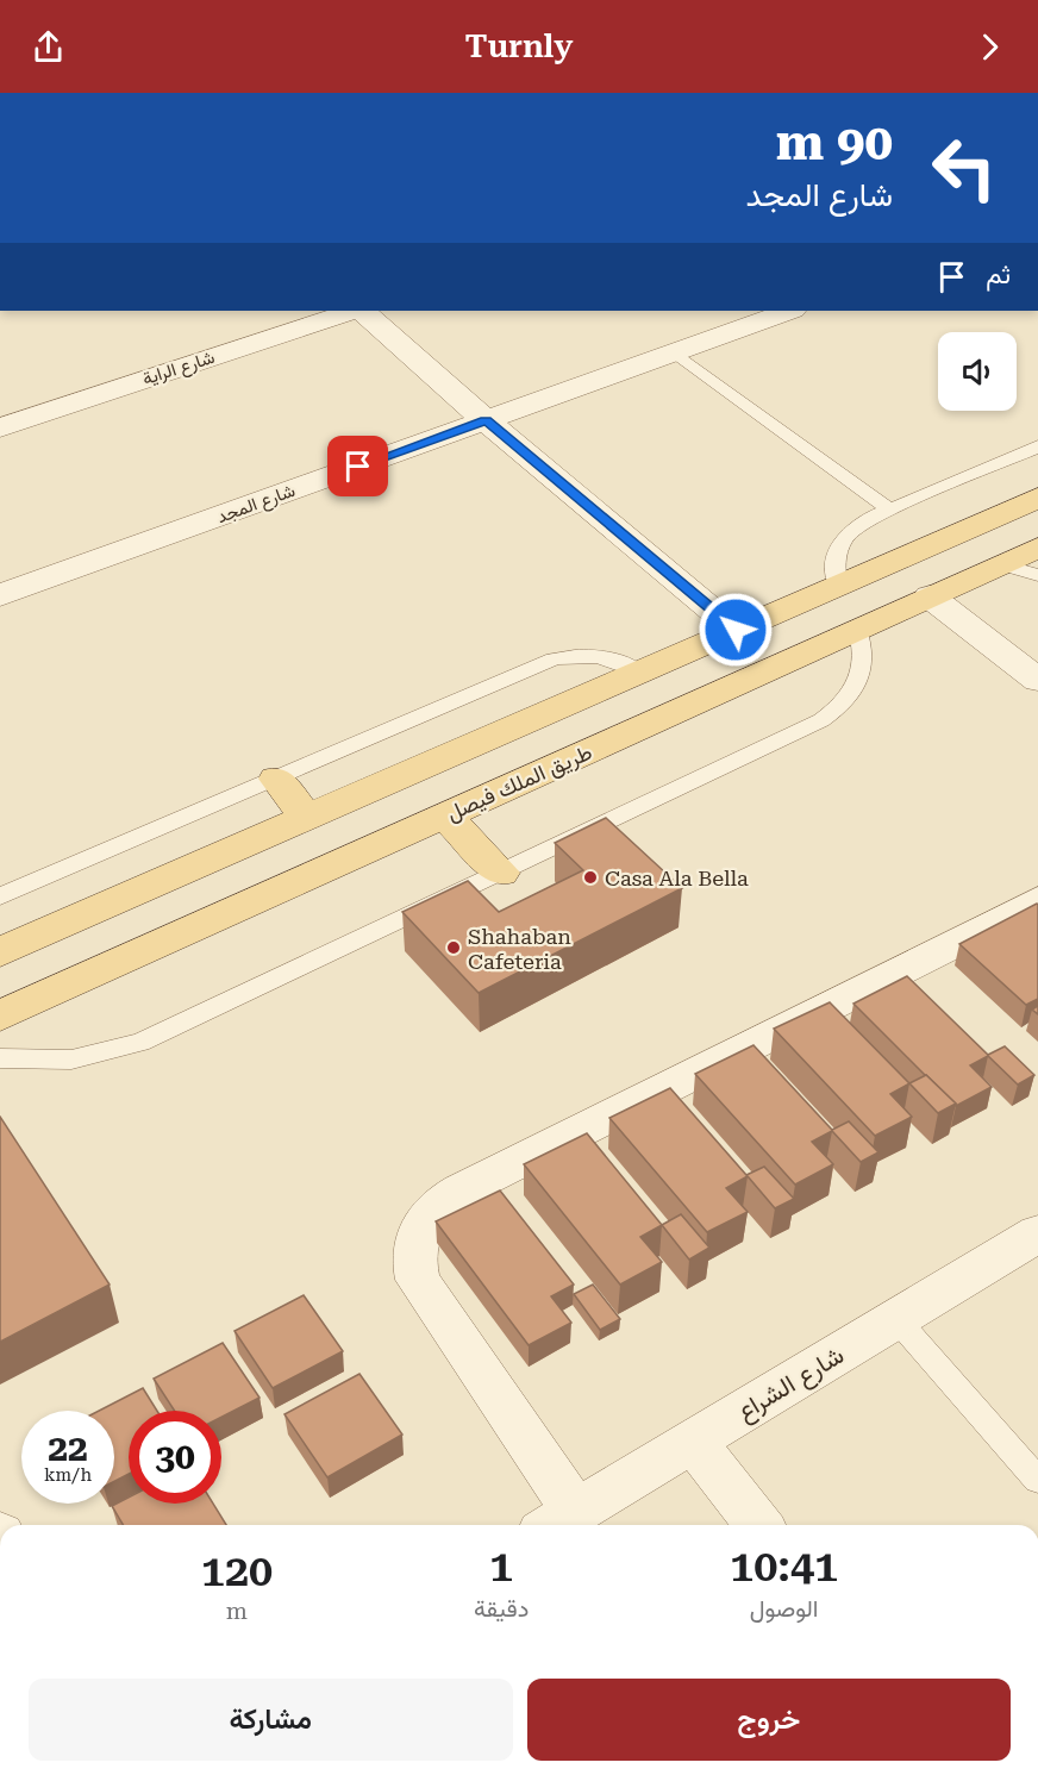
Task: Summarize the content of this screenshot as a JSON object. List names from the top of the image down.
{
  "streets": {
    "main road": ["طريق الملك فيصل"],
    "street": ["شارع الراية", "شارع المجد", "شارع الشراع"]
  },
  "places": ["Casa Ala Bella", "Shahaban Cafeteria"],
  "page": {
    "header": "Turnly",
    "turn": ["90 m", "شارع المجد"],
    "then": "ثم",
    "speed": "22 km/h",
    "limit": "30",
    "eta": [
      "10:41",
      "الوصول",
      "1",
      "دقيقة",
      "120",
      "m"
    ],
    "buttons": ["خروج", "مشاركة"]
  }
}
